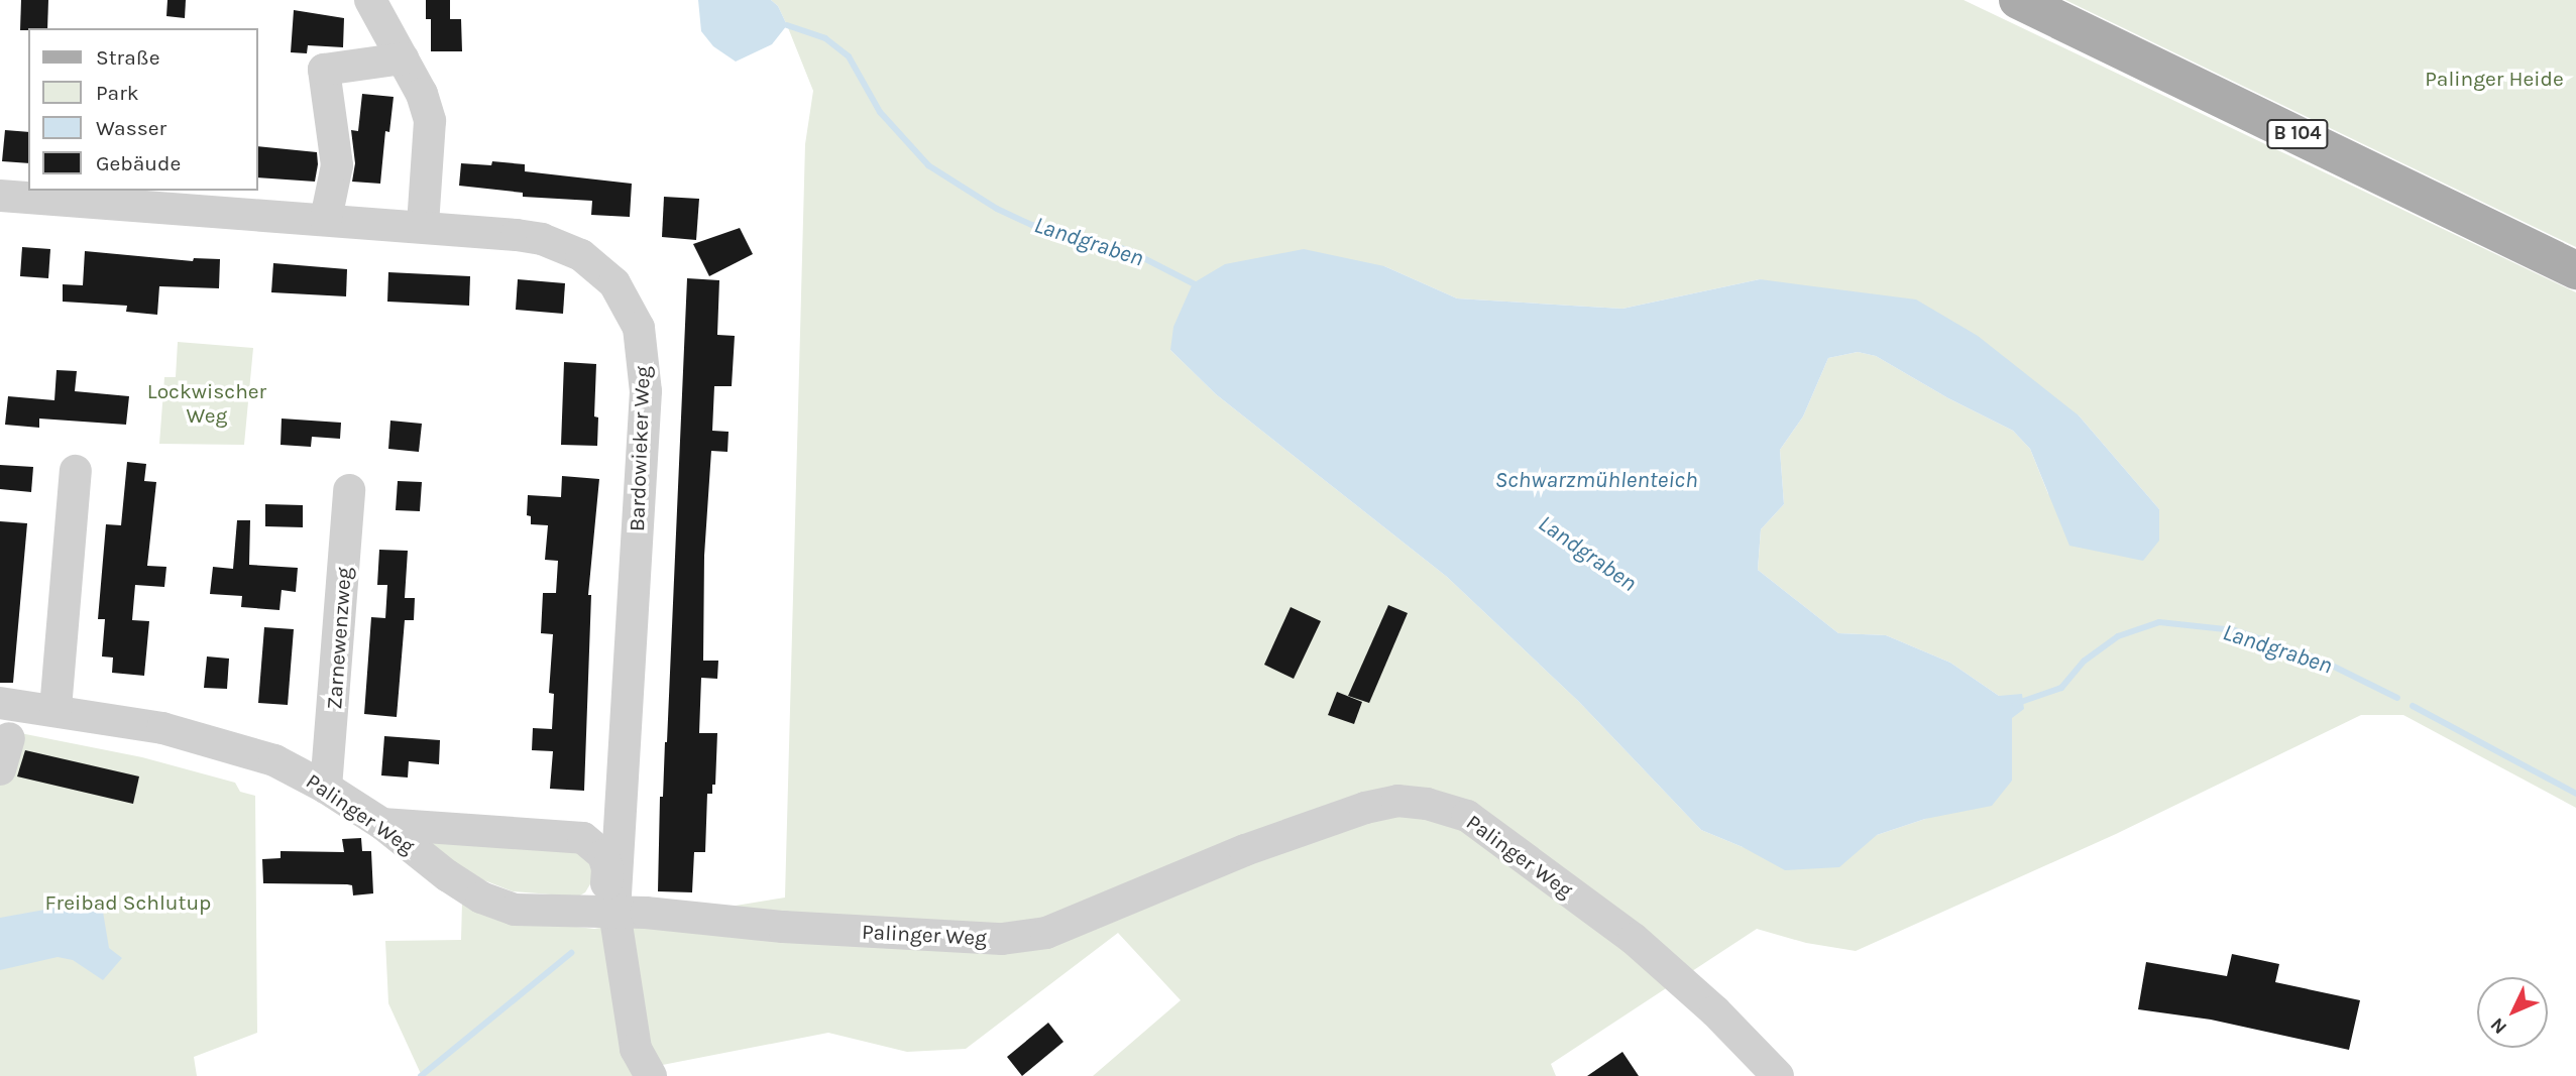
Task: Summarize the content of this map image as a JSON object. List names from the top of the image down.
{
  "streets": {
    "main road": ["B 104"],
    "street": ["Bardowieker Weg", "Zarnewenzweg", "Palinger Weg"]
  },
  "crossings": [
    ["Bardowieker Weg", "Palinger Weg"],
    ["Zarnewenzweg", "Palinger Weg"]
  ],
  "water": ["Landgraben", "Schwarzmühlenteich"],
  "parks": ["Palinger Heide", "Lockwischer Weg", "Freibad Schlutup"],
  "legend": [
    "Straße",
    "Park",
    "Wasser",
    "Gebäude"
  ],
  "north": "bottom left"
}
